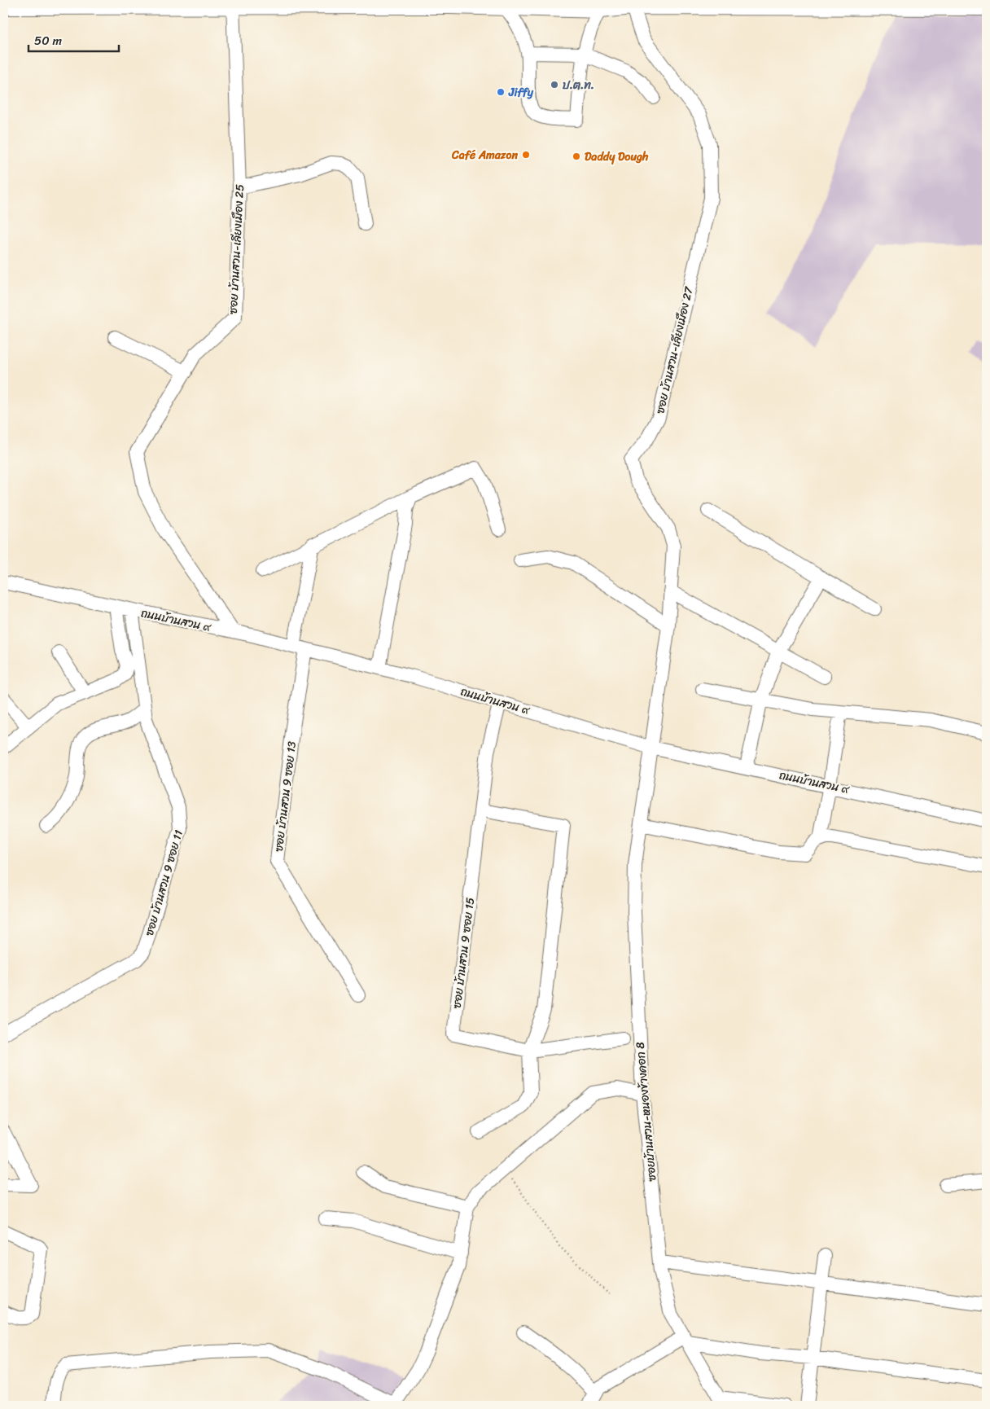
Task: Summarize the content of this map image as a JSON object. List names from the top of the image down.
{
  "streets": {
    "street": [
      "ซอย บ้านสวน-เลียงเมือง 25",
      "ซอย บ้านสวน-เลียงเมือง 27",
      "ถนนบ้านสวน ๙",
      "ซอย บ้านสวน 9 ซอย 13",
      "ซอย บ้านสวน 9 ซอย 11",
      "ซอย บ้านสวน 9 ซอย 15",
      "ซอยบ้านสวน-หนองข้างคอก 8"
    ]
  },
  "crossings": [
    ["ซอย บ้านสวน-เลียงเมือง 25", "ถนนบ้านสวน ๙"],
    ["ซอย บ้านสวน-เลียงเมือง 27", "ถนนบ้านสวน ๙"],
    ["ซอย บ้านสวน-เลียงเมือง 27", "ซอยบ้านสวน-หนองข้างคอก 8"],
    ["ถนนบ้านสวน ๙", "ซอย บ้านสวน 9 ซอย 13"],
    ["ถนนบ้านสวน ๙", "ซอย บ้านสวน 9 ซอย 11"],
    ["ถนนบ้านสวน ๙", "ซอย บ้านสวน 9 ซอย 15"],
    ["ถนนบ้านสวน ๙", "ซอยบ้านสวน-หนองข้างคอก 8"]
  ],
  "places": [
    "ป.ต.ท.",
    "Jiffy",
    "Café Amazon",
    "Daddy Dough"
  ],
  "scale_bar": "50 m"
}
